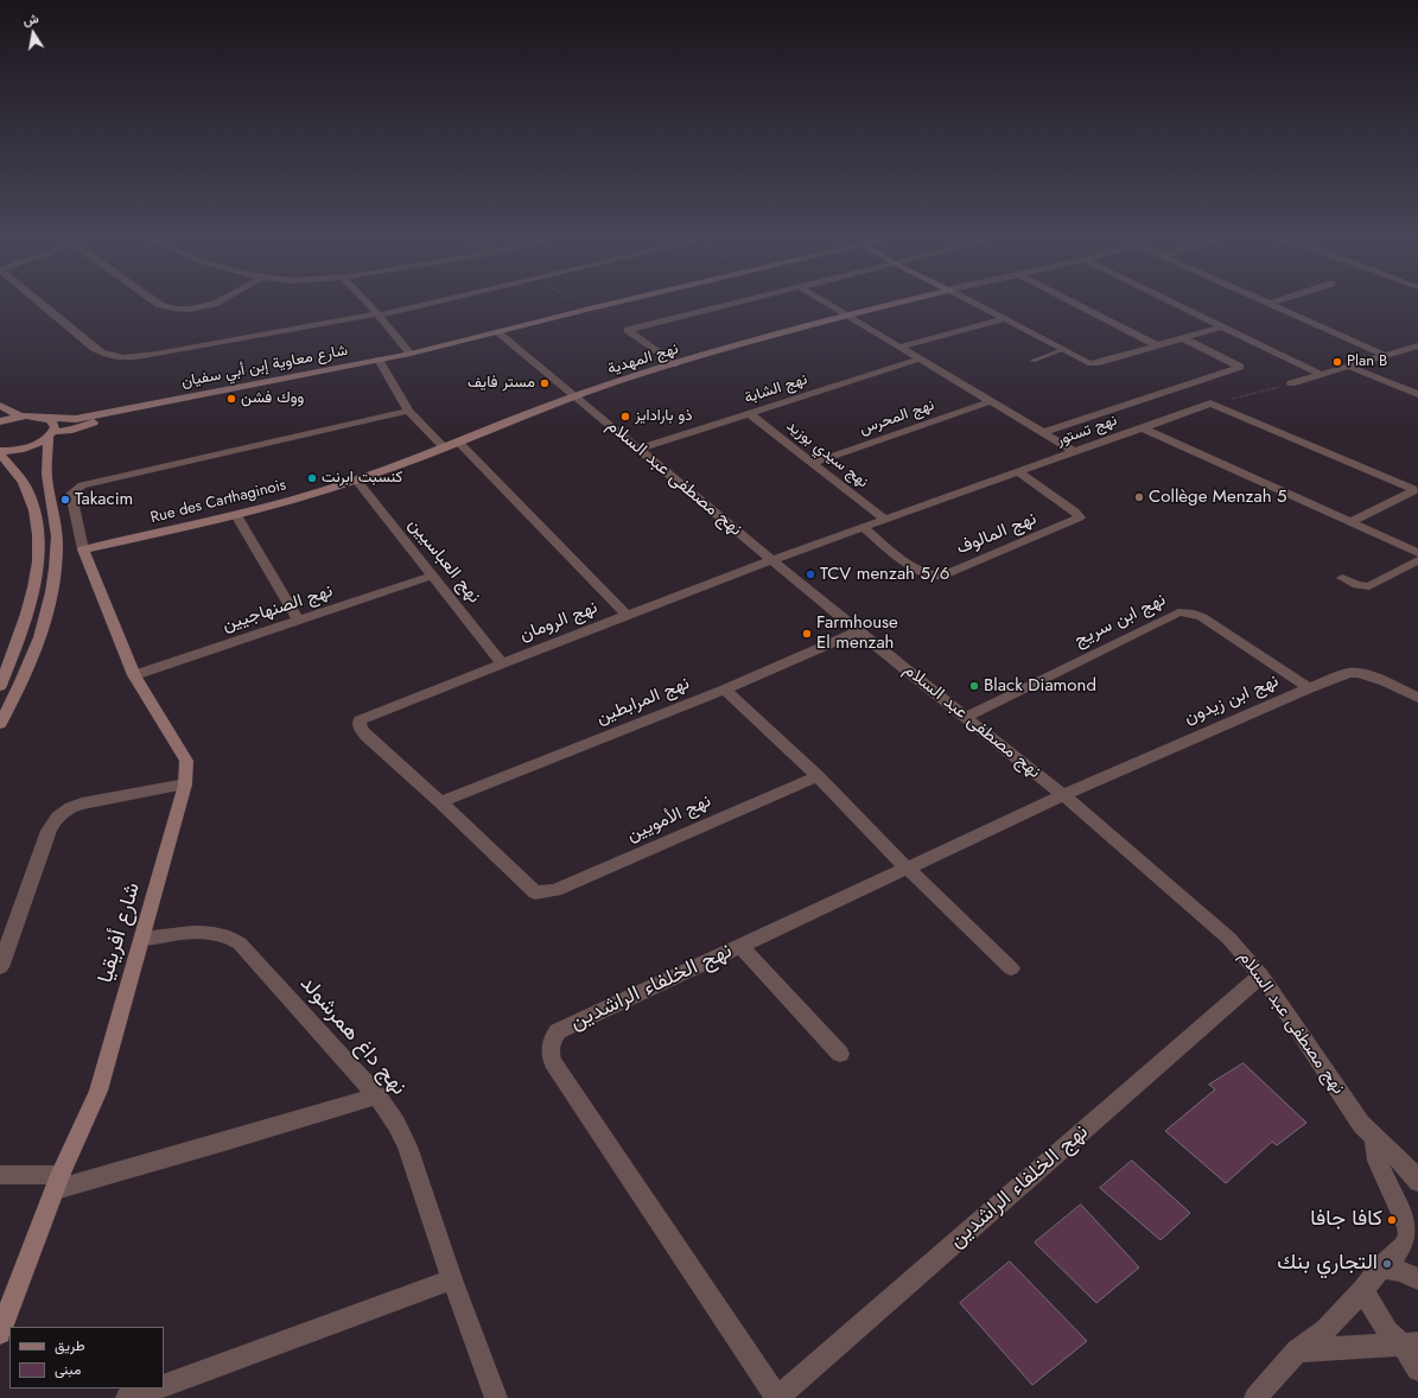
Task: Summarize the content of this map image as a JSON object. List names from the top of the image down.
{
  "streets": {
    "main road": [
      "نهج المهدية",
      "شارع معاوية إبن أبي سفيان",
      "Rue des Carthaginois",
      "شارع أفريقيا"
    ],
    "street": [
      "نهج الشابة",
      "نهج المحرس",
      "نهج تستور",
      "نهج سيدي بوزيد",
      "نهج مصطفى عبد السلام",
      "نهج المالوف",
      "نهج العباسيين",
      "نهج الصنهاجيين",
      "نهج ابن سريج",
      "نهج الرومان",
      "نهج ابن زيدون",
      "نهج المرابطين",
      "نهج الأمويين",
      "نهج الخلفاء الراشدين",
      "نهج داغ همرشولد"
    ]
  },
  "crossings": [
    ["نهج المهدية", "نهج مصطفى عبد السلام"],
    ["نهج المهدية", "Rue des Carthaginois"],
    ["شارع معاوية إبن أبي سفيان", "نهج مصطفى عبد السلام"],
    ["نهج الشابة", "نهج سيدي بوزيد"],
    ["نهج الشابة", "نهج مصطفى عبد السلام"],
    ["نهج المحرس", "نهج سيدي بوزيد"],
    ["نهج تستور", "نهج سيدي بوزيد"],
    ["نهج تستور", "نهج مصطفى عبد السلام"],
    ["نهج تستور", "نهج المالوف"],
    ["نهج تستور", "نهج الرومان"],
    ["نهج مصطفى عبد السلام", "Rue des Carthaginois"],
    ["نهج مصطفى عبد السلام", "نهج ابن سريج"],
    ["نهج مصطفى عبد السلام", "نهج الرومان"],
    ["نهج مصطفى عبد السلام", "نهج ابن زيدون"],
    ["نهج مصطفى عبد السلام", "نهج المرابطين"],
    ["نهج مصطفى عبد السلام", "نهج الخلفاء الراشدين"],
    ["Rue des Carthaginois", "نهج العباسيين"],
    ["Rue des Carthaginois", "شارع أفريقيا"],
    ["نهج العباسيين", "نهج الصنهاجيين"],
    ["نهج العباسيين", "نهج الرومان"],
    ["نهج الصنهاجيين", "شارع أفريقيا"],
    ["نهج ابن سريج", "نهج ابن زيدون"],
    ["نهج الرومان", "نهج المرابطين"],
    ["نهج الرومان", "نهج الأمويين"],
    ["نهج ابن زيدون", "نهج الخلفاء الراشدين"],
    ["نهج المرابطين", "نهج الأمويين"],
    ["شارع أفريقيا", "نهج داغ همرشولد"]
  ],
  "places": [
    "Plan B",
    "مستر فايف",
    "ووك فشن",
    "ذو بارادايز",
    "كنسبت ابرنت",
    "Collège Menzah 5",
    "Takacim",
    "TCV menzah 5/6",
    "Farmhouse El menzah",
    "Black Diamond",
    "كافا جافا",
    "التجاري بنك"
  ],
  "legend": ["طريق", "مبنى"],
  "north": "top"
}
